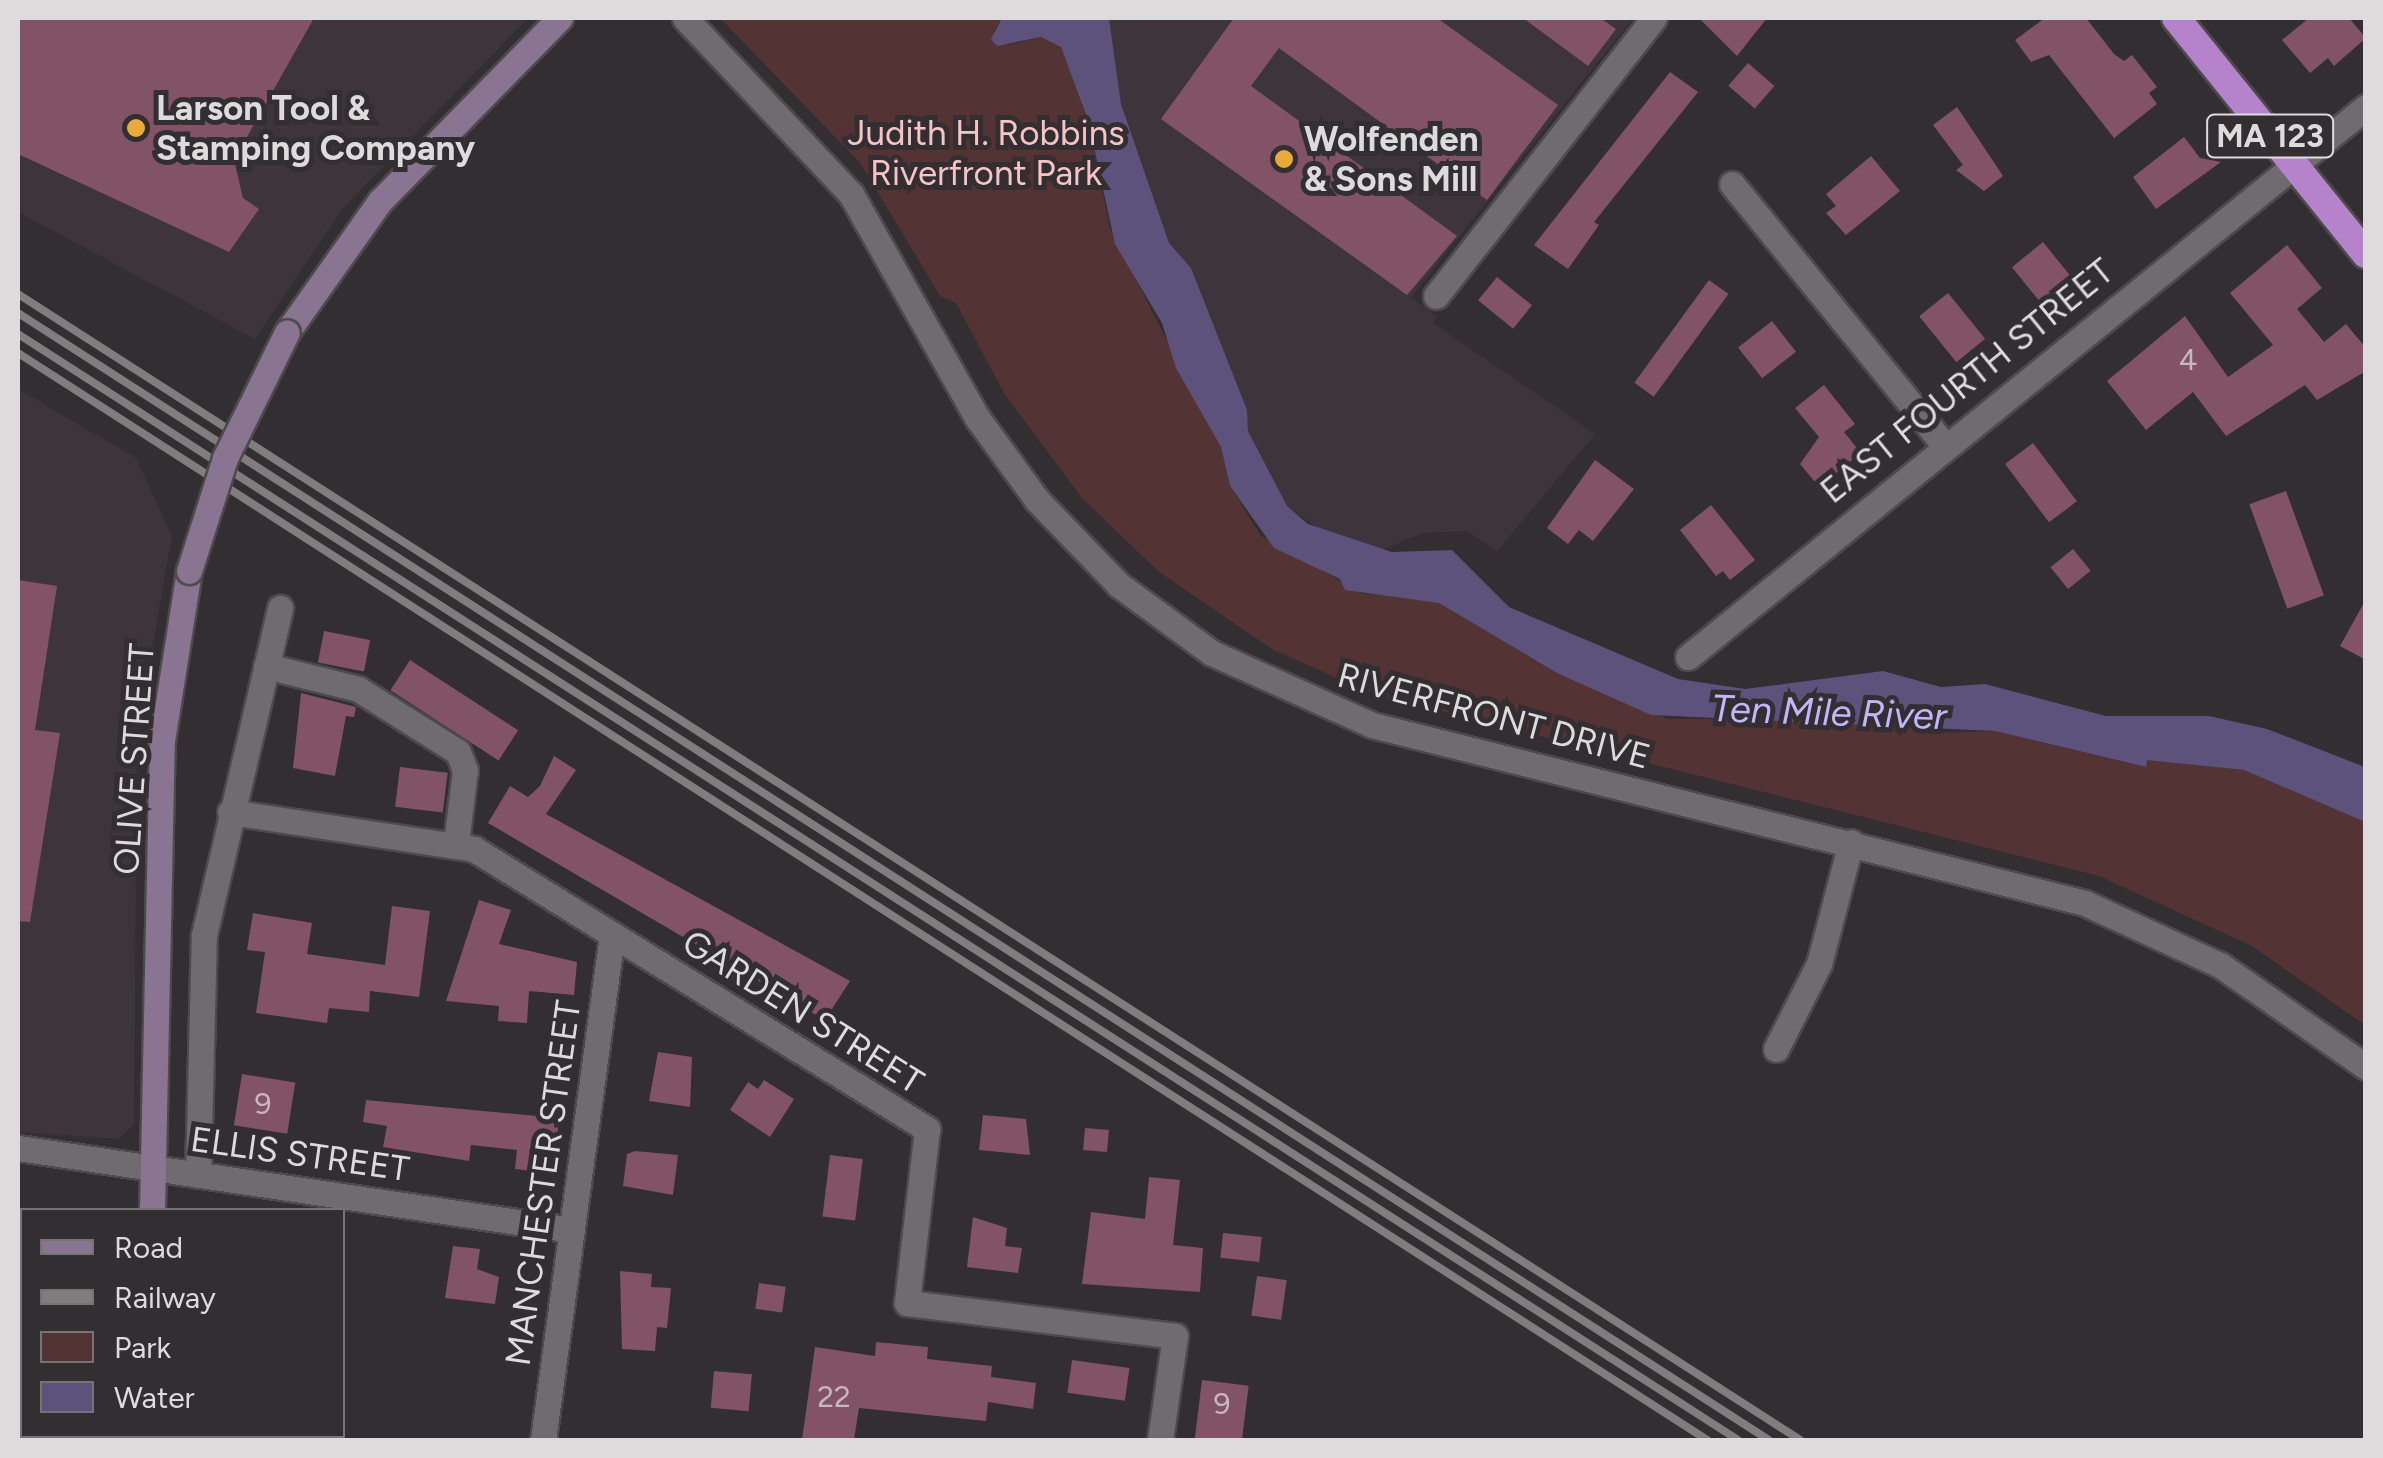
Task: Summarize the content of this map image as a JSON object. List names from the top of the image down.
{
  "streets": {
    "highway": ["MA 123"],
    "main road": ["OLIVE STREET"],
    "street": [
      "EAST FOURTH STREET",
      "RIVERFRONT DRIVE",
      "GARDEN STREET",
      "ELLIS STREET",
      "MANCHESTER STREET"
    ]
  },
  "crossings": [
    ["MA 123", "EAST FOURTH STREET"],
    ["OLIVE STREET", "ELLIS STREET"],
    ["GARDEN STREET", "MANCHESTER STREET"],
    ["ELLIS STREET", "MANCHESTER STREET"]
  ],
  "water": ["Ten Mile River"],
  "parks": ["Judith H. Robbins Riverfront Park"],
  "places": ["Larson Tool & Stamping Company", "Wolfenden & Sons Mill"],
  "house_numbers": [
    "4",
    "9",
    "22",
    "9"
  ],
  "legend": [
    "Road",
    "Railway",
    "Park",
    "Water"
  ]
}
